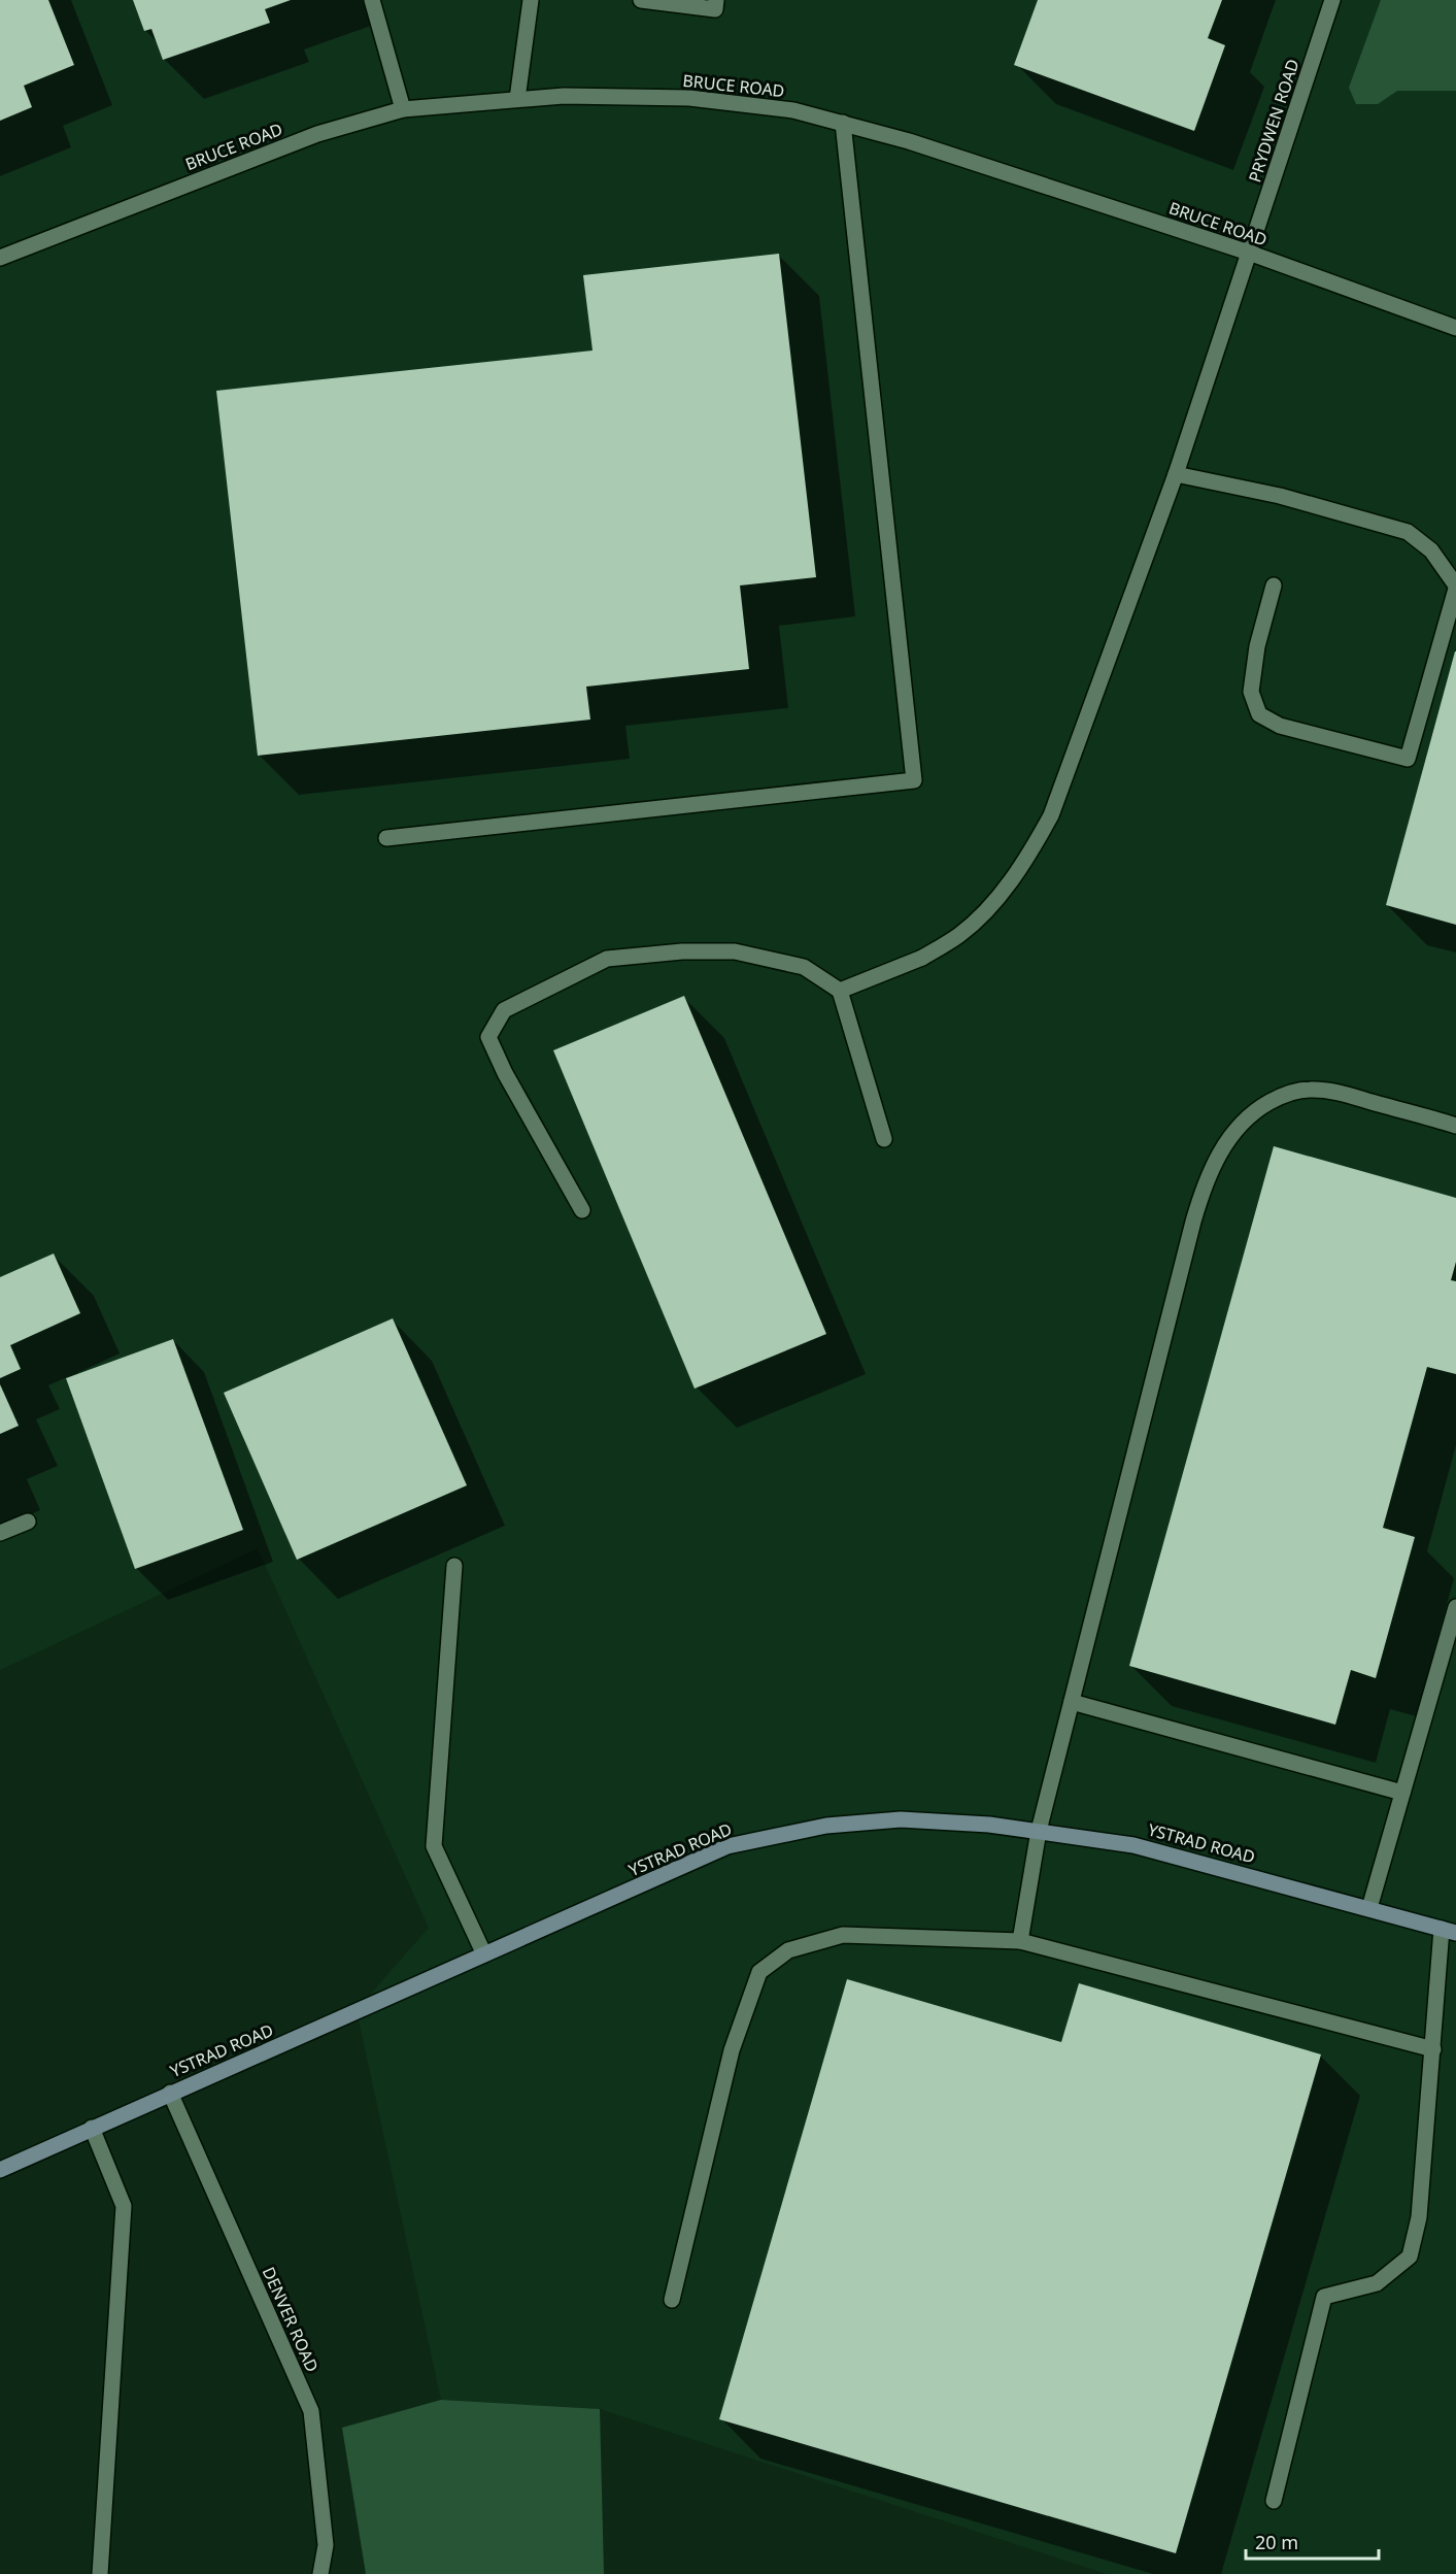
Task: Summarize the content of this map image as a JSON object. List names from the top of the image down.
{
  "streets": {
    "street": [
      "BRUCE ROAD",
      "PRYDWEN ROAD",
      "YSTRAD ROAD",
      "DENVER ROAD"
    ]
  },
  "crossings": [
    ["BRUCE ROAD", "PRYDWEN ROAD"],
    ["YSTRAD ROAD", "DENVER ROAD"]
  ],
  "scale_bar": "20 m"
}
